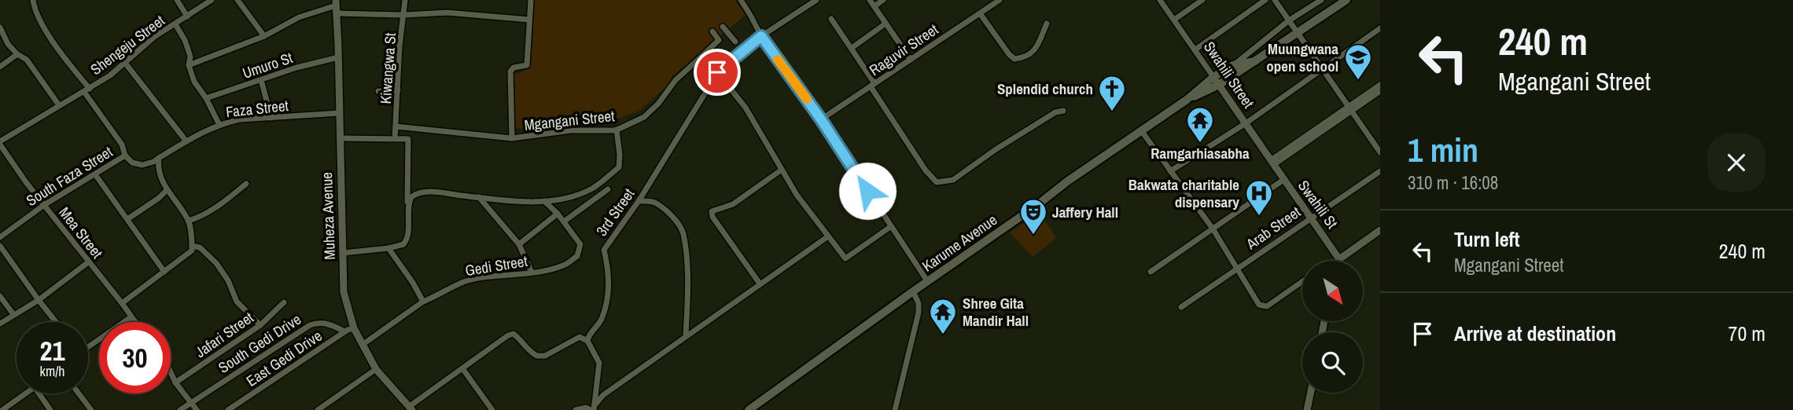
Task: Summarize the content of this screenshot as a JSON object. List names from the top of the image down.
{
  "streets": {
    "main road": ["Karume Avenue"],
    "street": [
      "Shengeju Street",
      "Raguvir Street",
      "Umuro St",
      "Kiwangwa St",
      "Swahili Street",
      "Faza Street",
      "Mgangani Street",
      "South Faza Street",
      "Swahili St",
      "3rd Street",
      "Muheza Avenue",
      "Arab Street",
      "Mea Street",
      "Gedi Street",
      "Jafari Street",
      "South Gedi Drive",
      "East Gedi Drive"
    ]
  },
  "crossings": [
    ["Shengeju Street", "Mea Street"],
    ["Umuro St", "Muheza Avenue"],
    ["Kiwangwa St", "Mgangani Street"],
    ["Swahili Street", "Swahili St"],
    ["Swahili Street", "Karume Avenue"],
    ["Faza Street", "Muheza Avenue"],
    ["South Faza Street", "Mea Street"],
    ["Swahili St", "Arab Street"],
    ["Muheza Avenue", "Gedi Street"],
    ["Muheza Avenue", "East Gedi Drive"],
    ["South Gedi Drive", "East Gedi Drive"]
  ],
  "places": {
    "school or university": ["Muungwana open school"],
    "church": ["Splendid church"],
    "temple": ["Ramgarhiasabha", "Shree Gita Mandir Hall"],
    "hospital": ["Bakwata charitable dispensary"],
    "theatre": ["Jaffery Hall"]
  },
  "north": "bottom right",
  "page": {
    "turn": ["240 m", "Mgangani Street"],
    "heading": ["1 min", "310 m · 16:08"],
    "list": [
      {
        "name": "Turn left",
        "note": "Mgangani Street",
        "value": "240 m"
      },
      {
        "name": "Arrive at destination",
        "value": "70 m"
      }
    ],
    "speed": "21 km/h",
    "limit": "30"
  }
}
